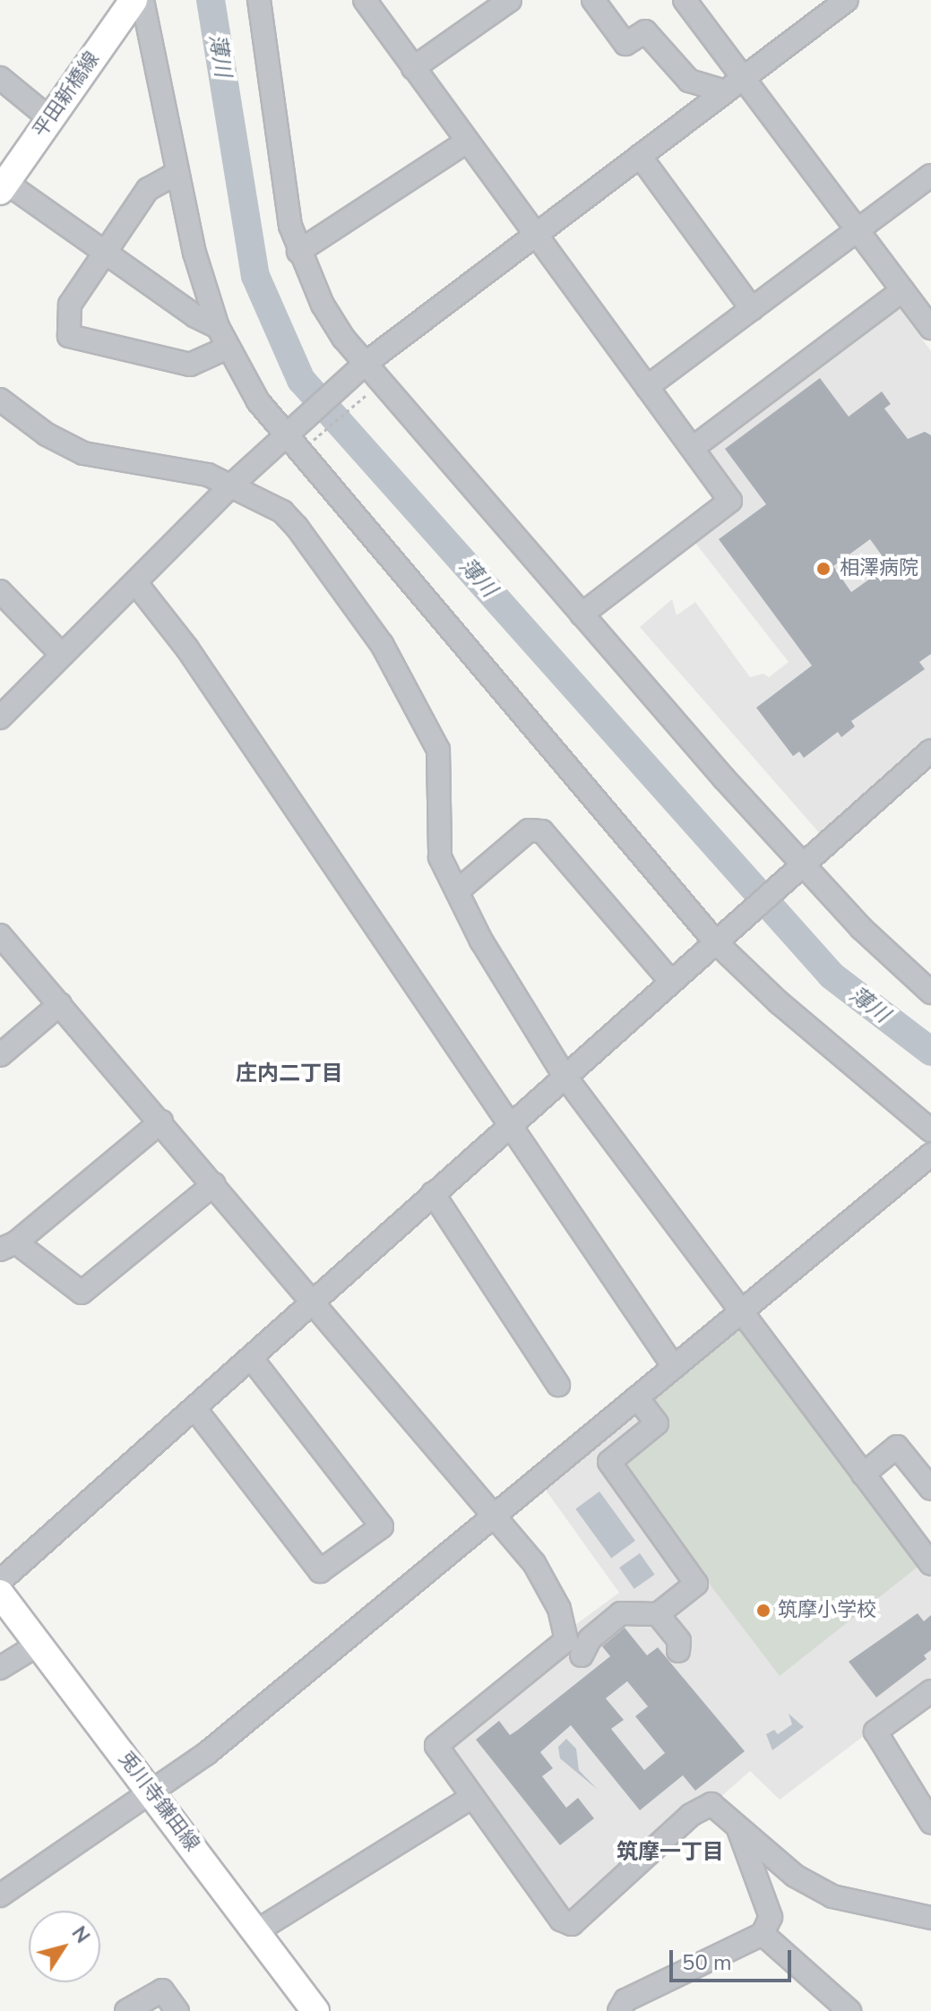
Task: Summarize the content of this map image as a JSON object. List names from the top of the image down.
{
  "streets": {
    "main road": ["平田新橋線", "兎川寺鎌田線"]
  },
  "districts": ["庄内二丁目", "筑摩一丁目"],
  "water": ["薄川"],
  "places": ["相澤病院", "筑摩小学校"],
  "scale_bar": "50 m",
  "north": "top right"
}
